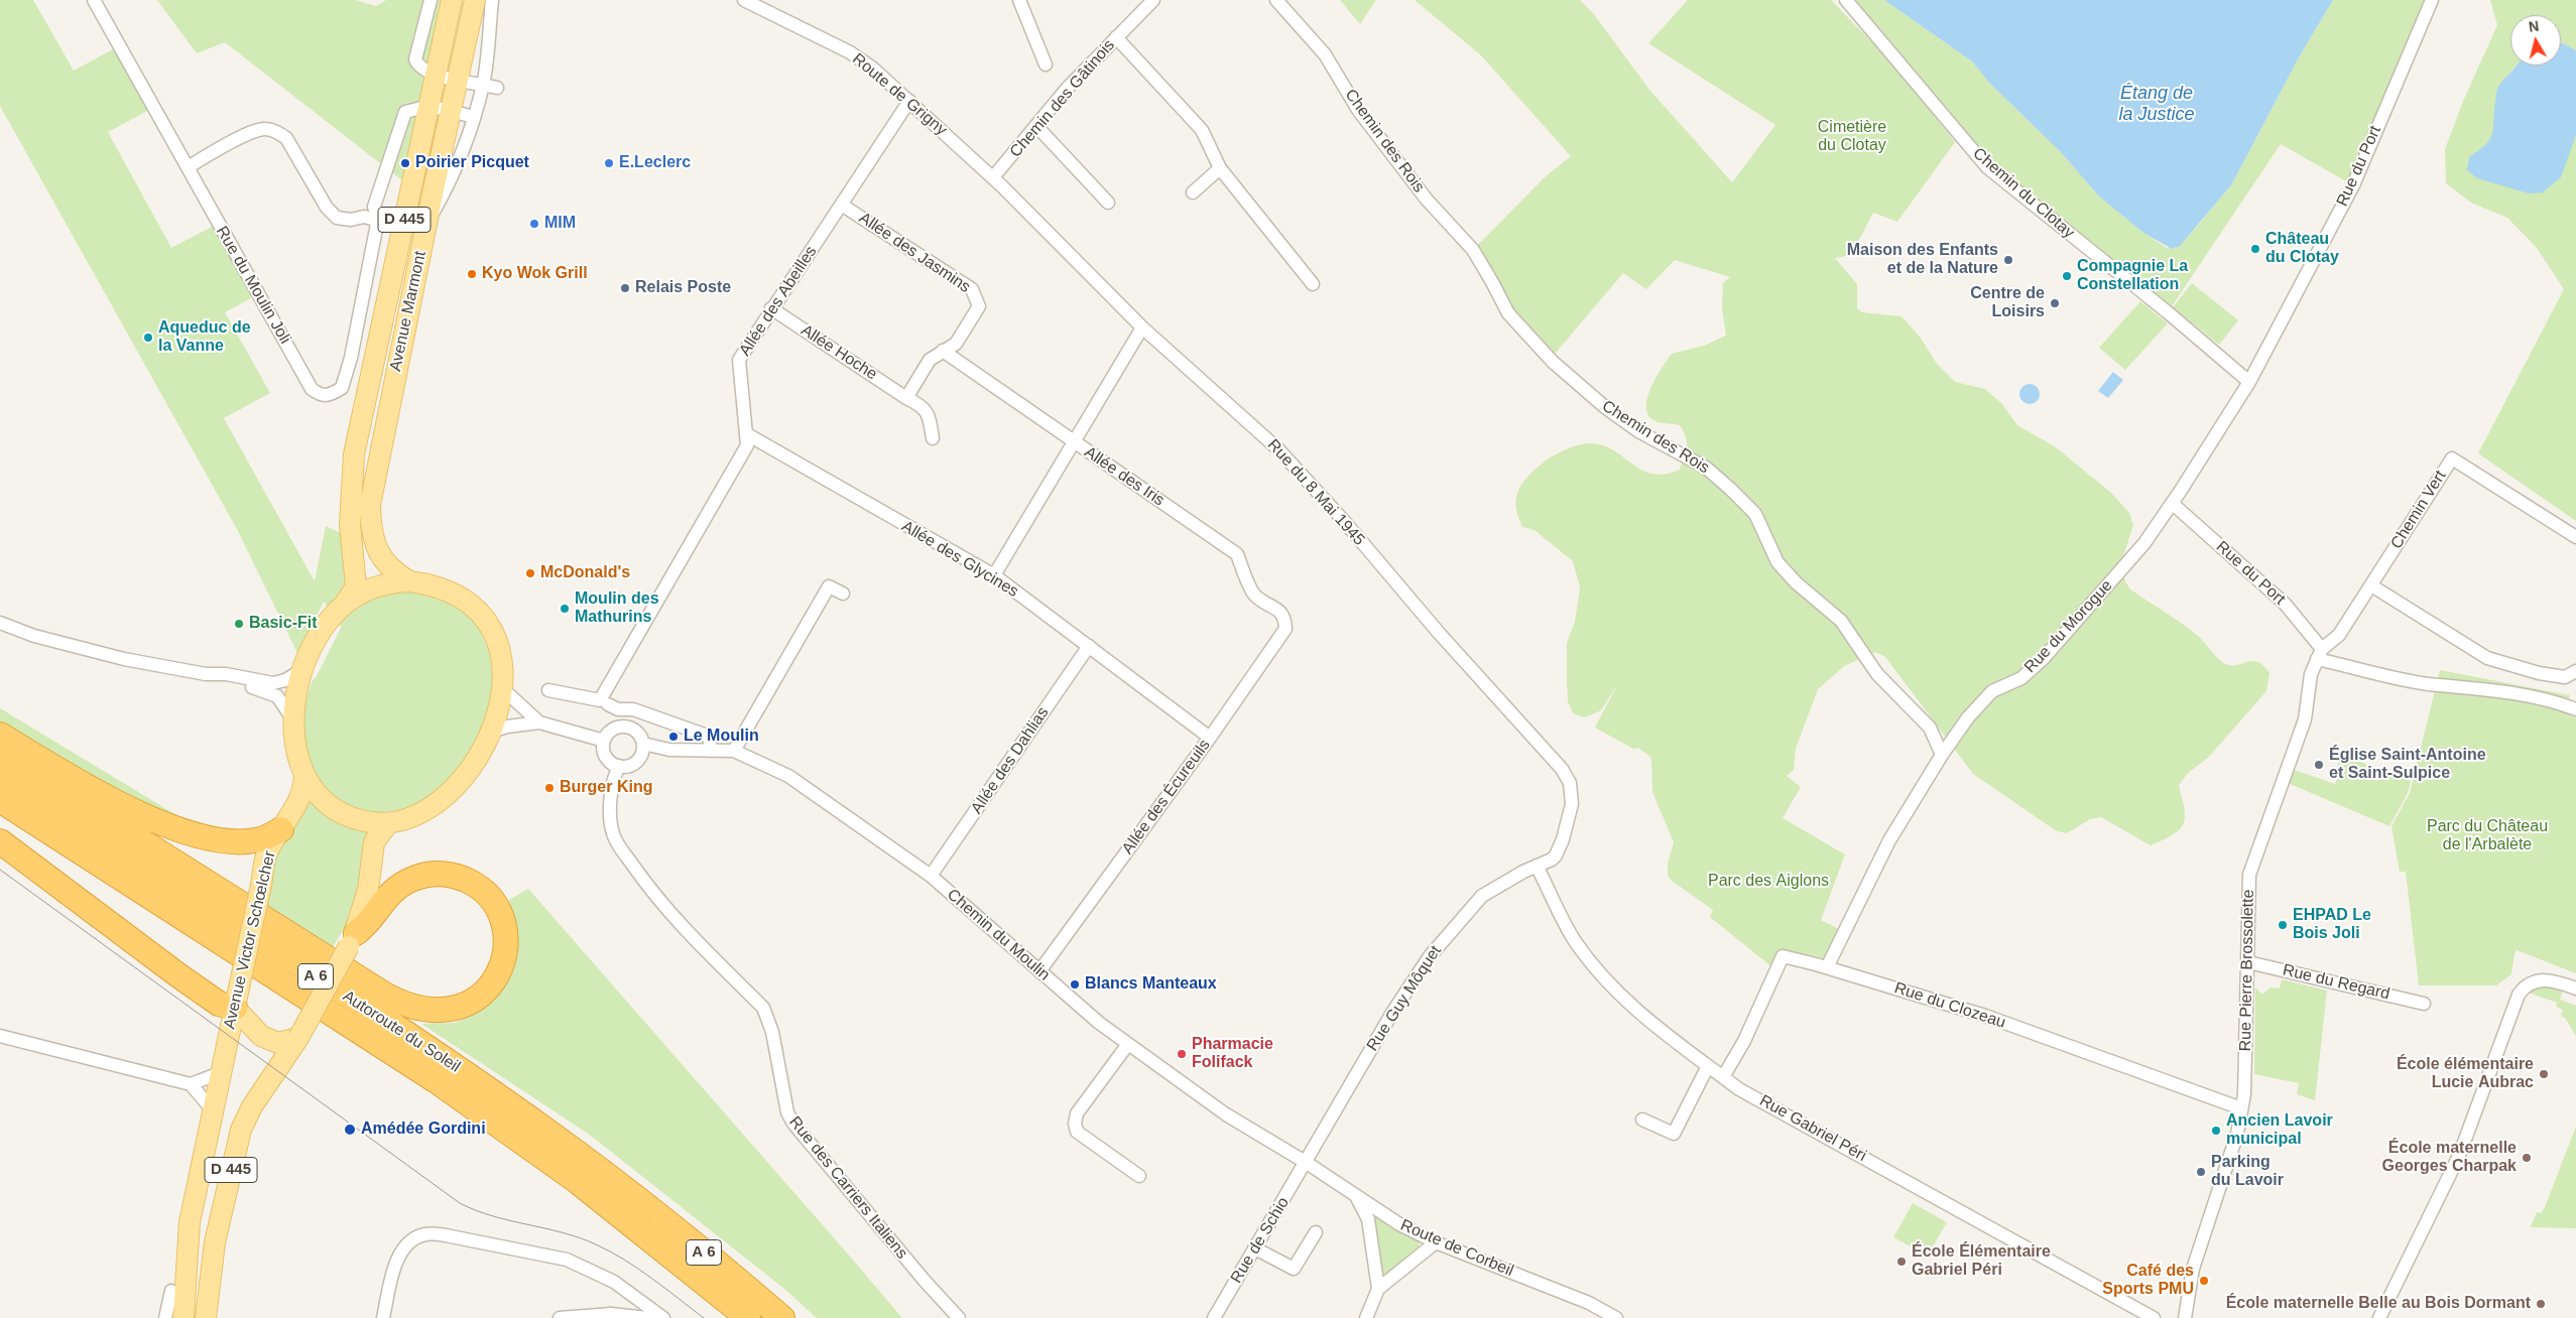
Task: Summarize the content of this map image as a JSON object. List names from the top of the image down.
{
  "streets": {
    "highway": ["A 6", "Autoroute du Soleil"],
    "main road": ["D 445", "Avenue Marmont", "Avenue Victor Schœlcher"],
    "street": [
      "Route de Grigny",
      "Chemin des Gâtinois",
      "Chemin des Rois",
      "Rue du Port",
      "Chemin du Clotay",
      "Allée des Jasmins",
      "Rue du Moulin Joli",
      "Allée des Abeilles",
      "Allée Hoche",
      "Allée des Iris",
      "Rue du 8 Mai 1945",
      "Chemin Vert",
      "Allée des Glycines",
      "Rue du Morogue",
      "Allée des Dahlias",
      "Allée des Écureuils",
      "Chemin du Moulin",
      "Rue Pierre Brossolette",
      "Rue du Regard",
      "Rue Guy Môquet",
      "Rue du Clozeau",
      "Rue Gabriel Péri",
      "Rue des Carriers Italiens",
      "Rue de Schio",
      "Route de Corbeil"
    ]
  },
  "crossings": [
    ["Route de Grigny", "Allée des Abeilles"],
    ["Route de Grigny", "Rue du 8 Mai 1945"],
    ["Chemin des Gâtinois", "Rue du 8 Mai 1945"],
    ["Chemin des Rois", "Rue du Morogue"],
    ["Rue du Port", "Chemin du Clotay"],
    ["Rue du Port", "Chemin Vert"],
    ["Rue du Port", "Rue du Morogue"],
    ["Rue du Port", "Rue Pierre Brossolette"],
    ["Chemin du Clotay", "Rue du Morogue"],
    ["D 445", "Avenue Victor Schœlcher"],
    ["Allée des Jasmins", "Allée des Abeilles"],
    ["Allée des Jasmins", "Allée des Iris"],
    ["Allée des Abeilles", "Allée Hoche"],
    ["Allée des Abeilles", "Allée des Glycines"],
    ["Allée des Iris", "Allée des Écureuils"],
    ["Rue du 8 Mai 1945", "Rue Guy Môquet"],
    ["Rue du 8 Mai 1945", "Rue Gabriel Péri"],
    ["Chemin Vert", "Rue Pierre Brossolette"],
    ["Allée des Glycines", "Allée des Dahlias"],
    ["Allée des Glycines", "Allée des Écureuils"],
    ["Rue du Morogue", "Rue du Clozeau"],
    ["Allée des Dahlias", "Chemin du Moulin"],
    ["Allée des Écureuils", "Chemin du Moulin"],
    ["Chemin du Moulin", "Rue Guy Môquet"],
    ["Chemin du Moulin", "Rue de Schio"],
    ["Chemin du Moulin", "Route de Corbeil"],
    ["Rue Pierre Brossolette", "Rue du Regard"],
    ["Rue Pierre Brossolette", "Rue du Clozeau"],
    ["Rue Guy Môquet", "Rue Gabriel Péri"],
    ["Rue Guy Môquet", "Rue de Schio"],
    ["Rue Guy Môquet", "Route de Corbeil"],
    ["Rue du Clozeau", "Rue Gabriel Péri"],
    ["Rue de Schio", "Route de Corbeil"]
  ],
  "water": ["Étang de la Justice"],
  "parks": ["Cimetière du Clotay", "Parc du Château de l'Arbalète", "Parc des Aiglons"],
  "places": [
    "Poirier Picquet",
    "E.Leclerc",
    "MIM",
    "Château du Clotay",
    "Maison des Enfants et de la Nature",
    "Kyo Wok Grill",
    "Compagnie La Constellation",
    "Relais Poste",
    "Centre de Loisirs",
    "Aqueduc de la Vanne",
    "McDonald's",
    "Moulin des Mathurins",
    "Basic-Fit",
    "Le Moulin",
    "Église Saint-Antoine et Saint-Sulpice",
    "Burger King",
    "EHPAD Le Bois Joli",
    "Blancs Manteaux",
    "Pharmacie Folifack",
    "École élémentaire Lucie Aubrac",
    "Amédée Gordini",
    "Ancien Lavoir municipal",
    "École maternelle Georges Charpak",
    "Parking du Lavoir",
    "École Élémentaire Gabriel Péri",
    "Café des Sports PMU",
    "École maternelle Belle au Bois Dormant"
  ],
  "north": "top"
}
